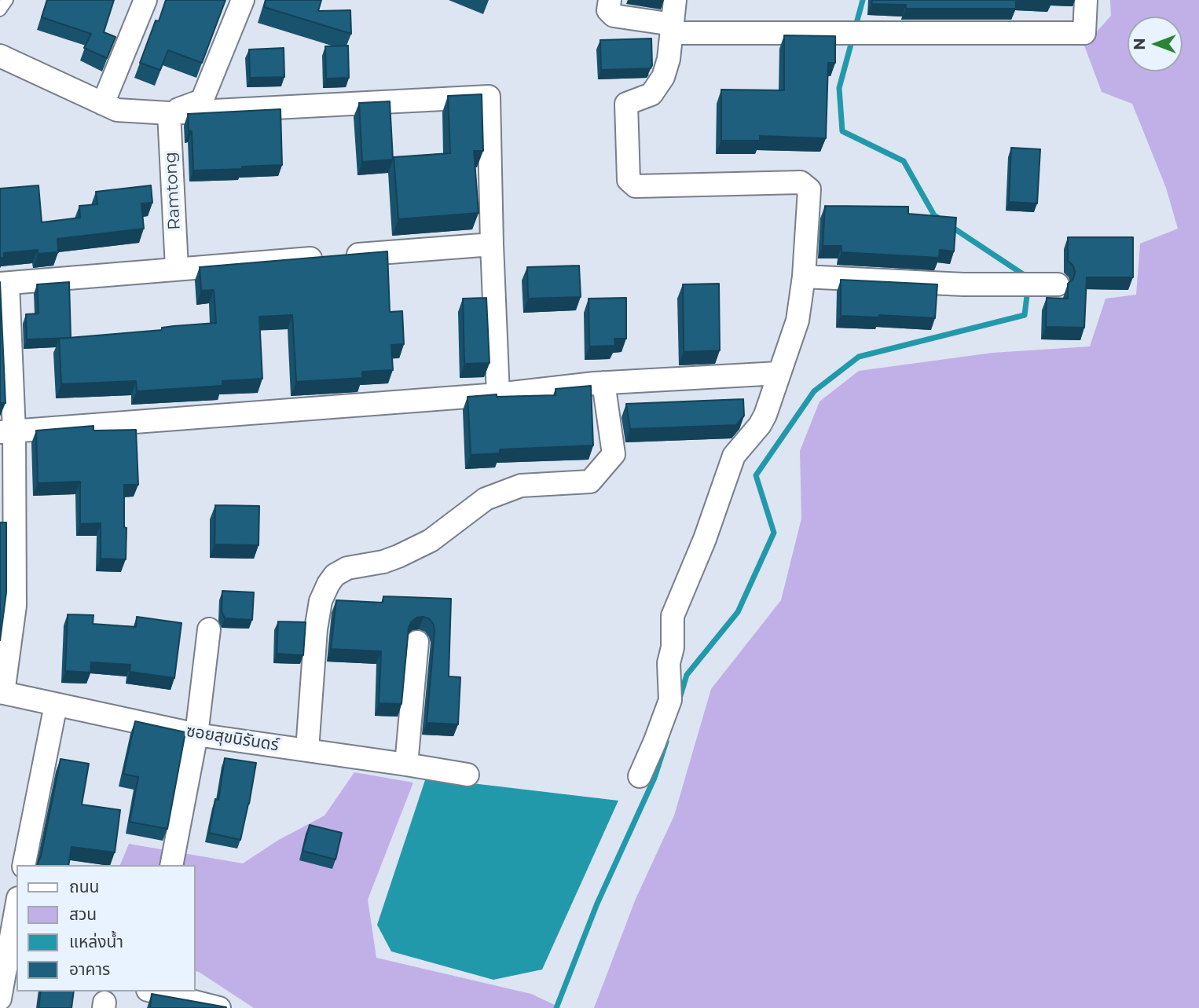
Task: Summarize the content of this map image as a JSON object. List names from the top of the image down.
{
  "streets": {
    "street": ["Ramtong", "ซอยสุขนิรันดร์"]
  },
  "legend": [
    "ถนน",
    "สวน",
    "แหล่งน้ำ",
    "อาคาร"
  ],
  "north": "left"
}
